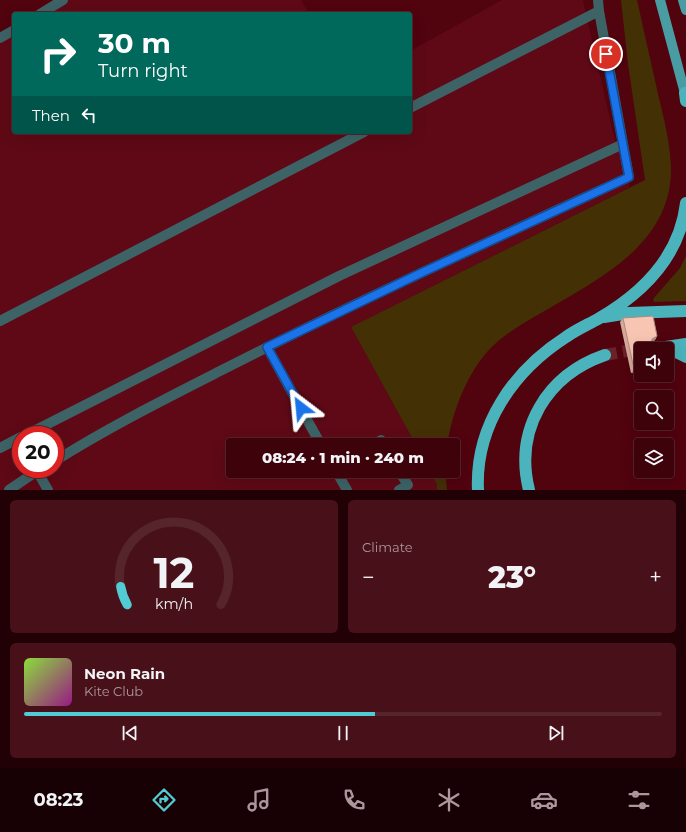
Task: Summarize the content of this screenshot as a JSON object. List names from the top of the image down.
{
  "page": {
    "turn": ["30 m", "Turn right"],
    "then": "Then",
    "limit": "20",
    "trip": "08:24 · 1 min · 240 m",
    "tile": "Climate",
    "heat": ["−", "23°", "+"],
    "song": ["Neon Rain", "Kite Club"],
    "tabs": "08:23",
    "gauge": ["12", "km/h"]
  }
}
